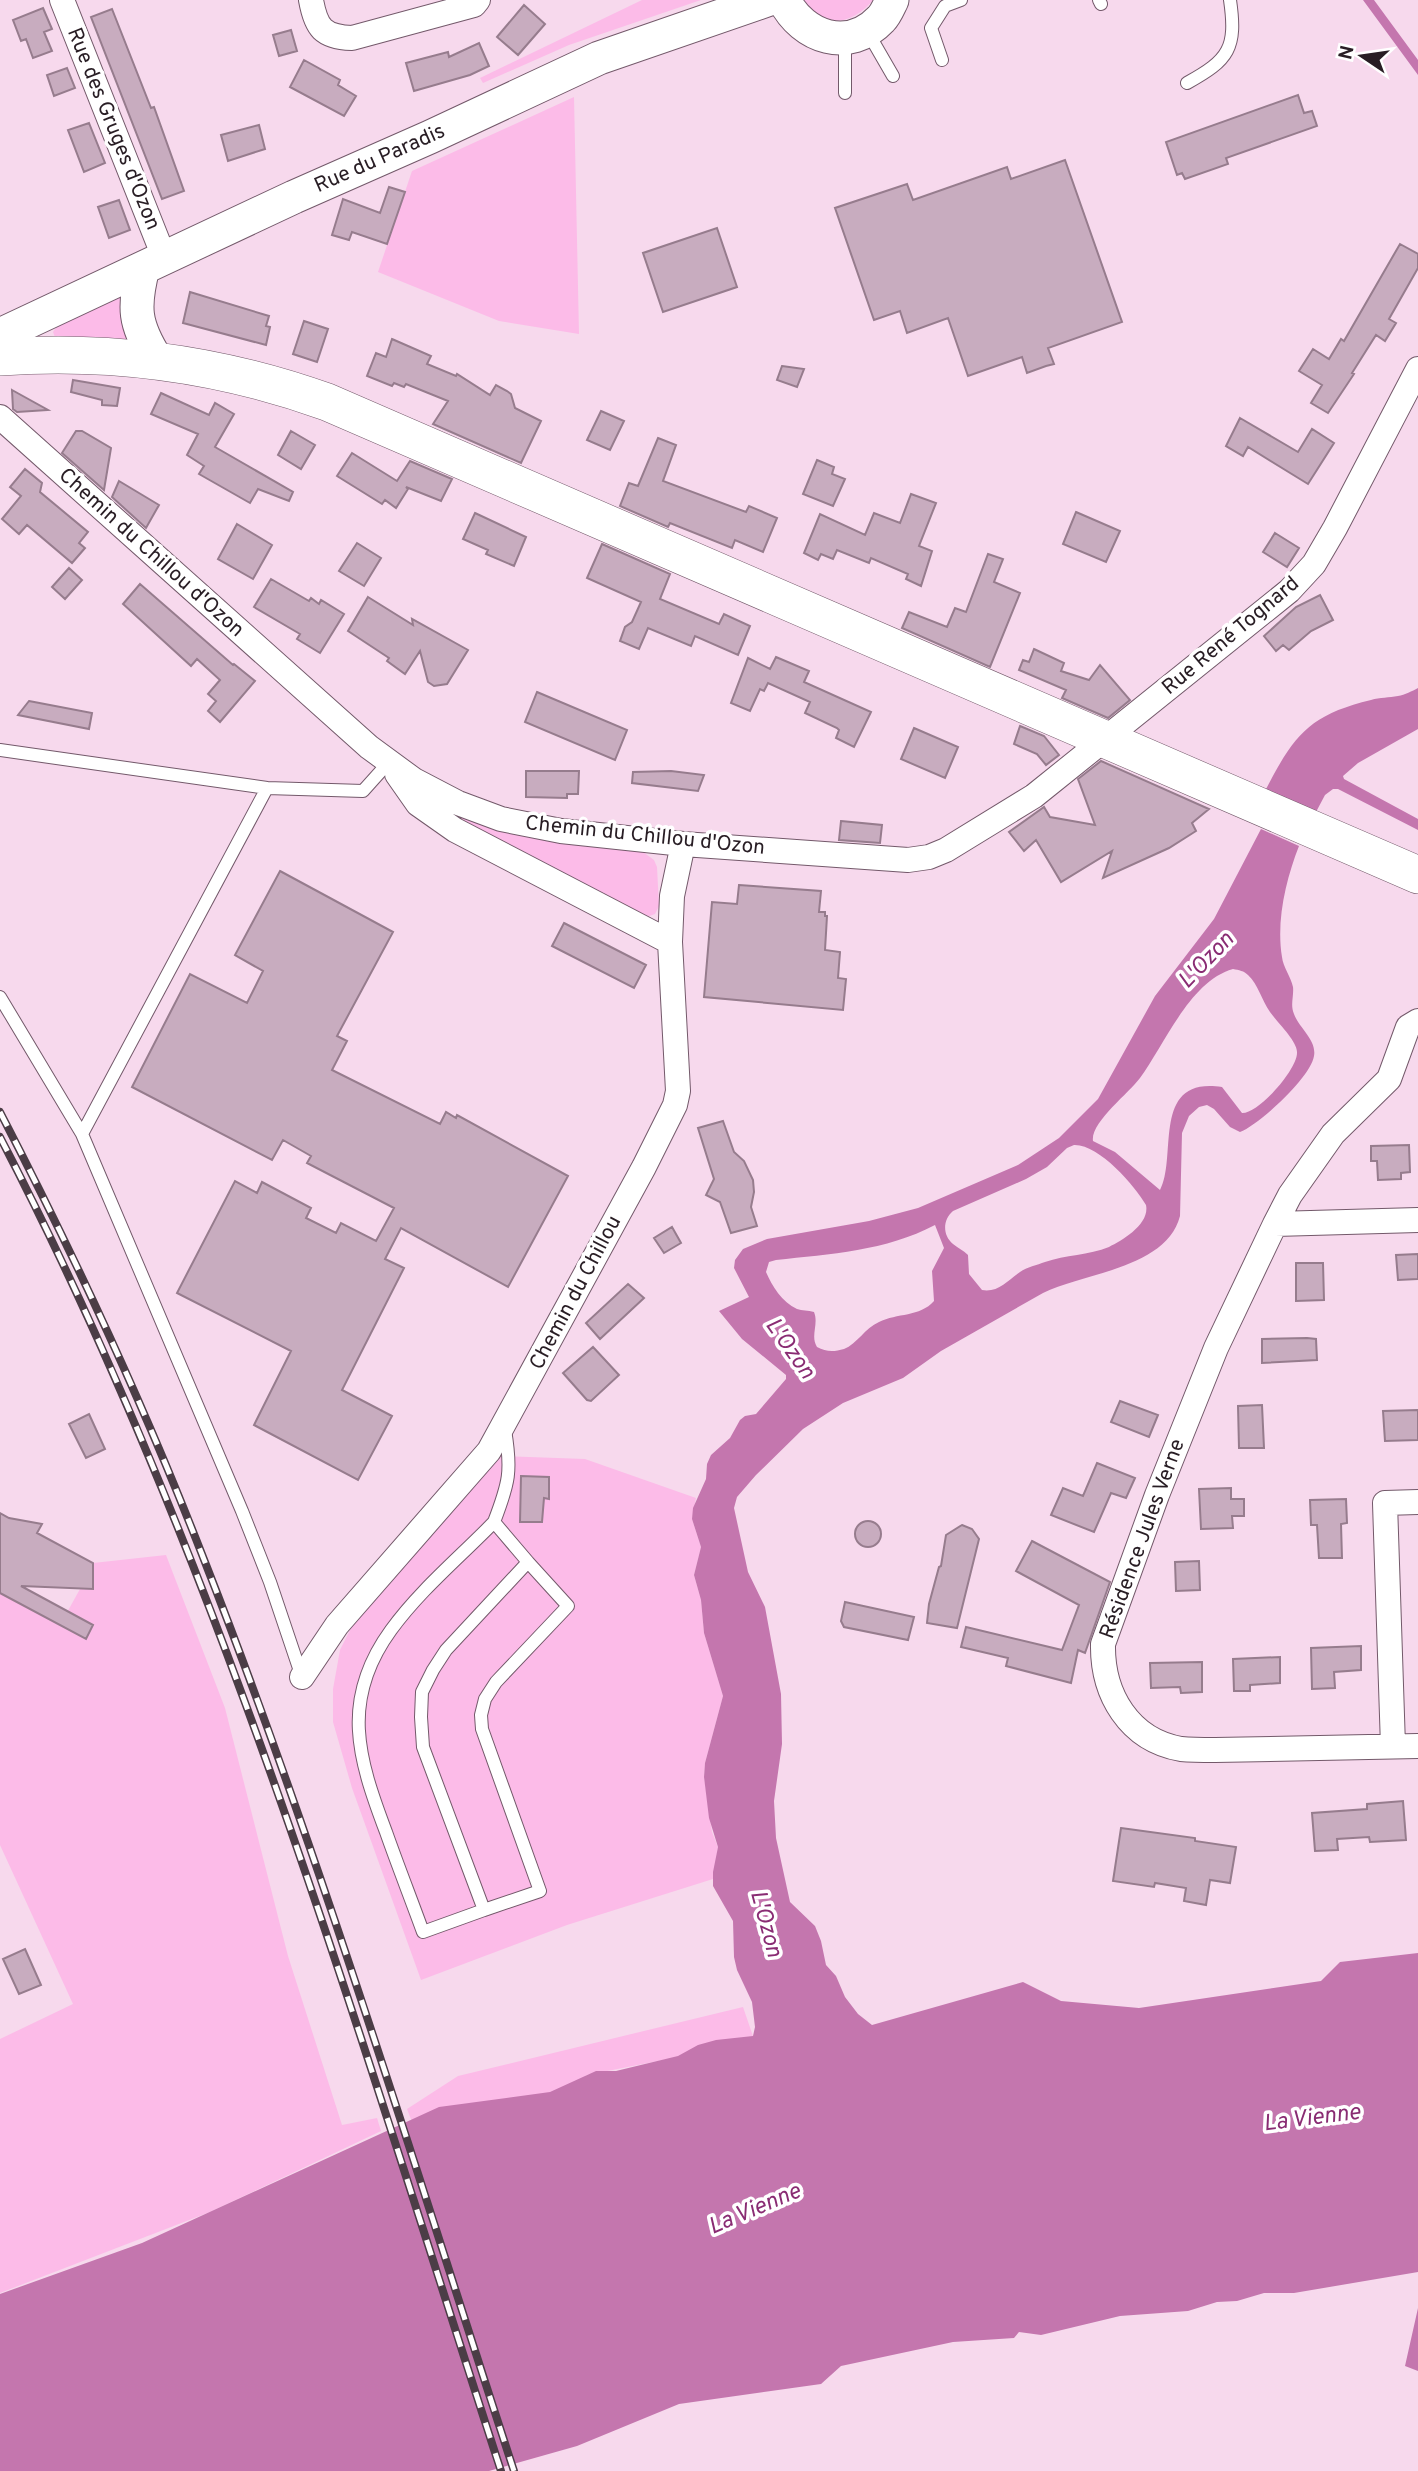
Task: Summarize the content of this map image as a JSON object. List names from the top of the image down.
{
  "streets": {
    "street": [
      "Rue des Gruges d'Ozon",
      "Rue du Paradis",
      "Chemin du Chillou d'Ozon",
      "Rue René Tognard",
      "Chemin du Chillou",
      "Résidence Jules Verne"
    ]
  },
  "crossings": [
    ["Rue des Gruges d'Ozon", "Rue du Paradis"],
    ["Chemin du Chillou d'Ozon", "Rue René Tognard"],
    ["Chemin du Chillou d'Ozon", "Chemin du Chillou"]
  ],
  "water": ["L'Ozon", "La Vienne"],
  "north": "left"
}
